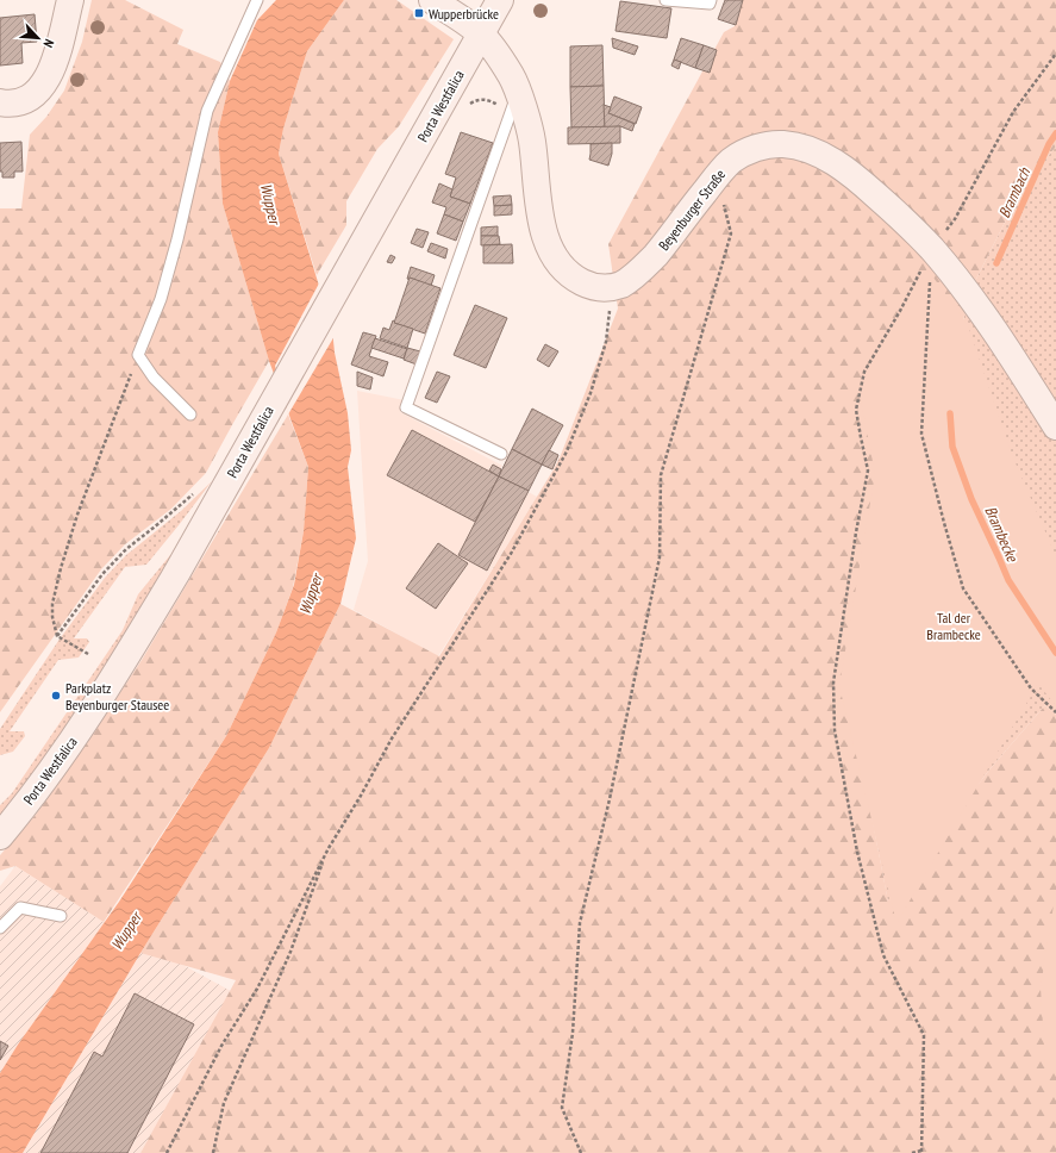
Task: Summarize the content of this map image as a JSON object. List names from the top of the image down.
{
  "streets": {
    "main road": ["Porta Westfalica", "Beyenburger Straße"]
  },
  "water": ["Brambach", "Wupper", "Brambecke"],
  "parks": ["Tal der Brambecke"],
  "places": {
    "transit": ["Wupperbrücke"],
    "other": ["Parkplatz Beyenburger Stausee"]
  },
  "north": "bottom right"
}
